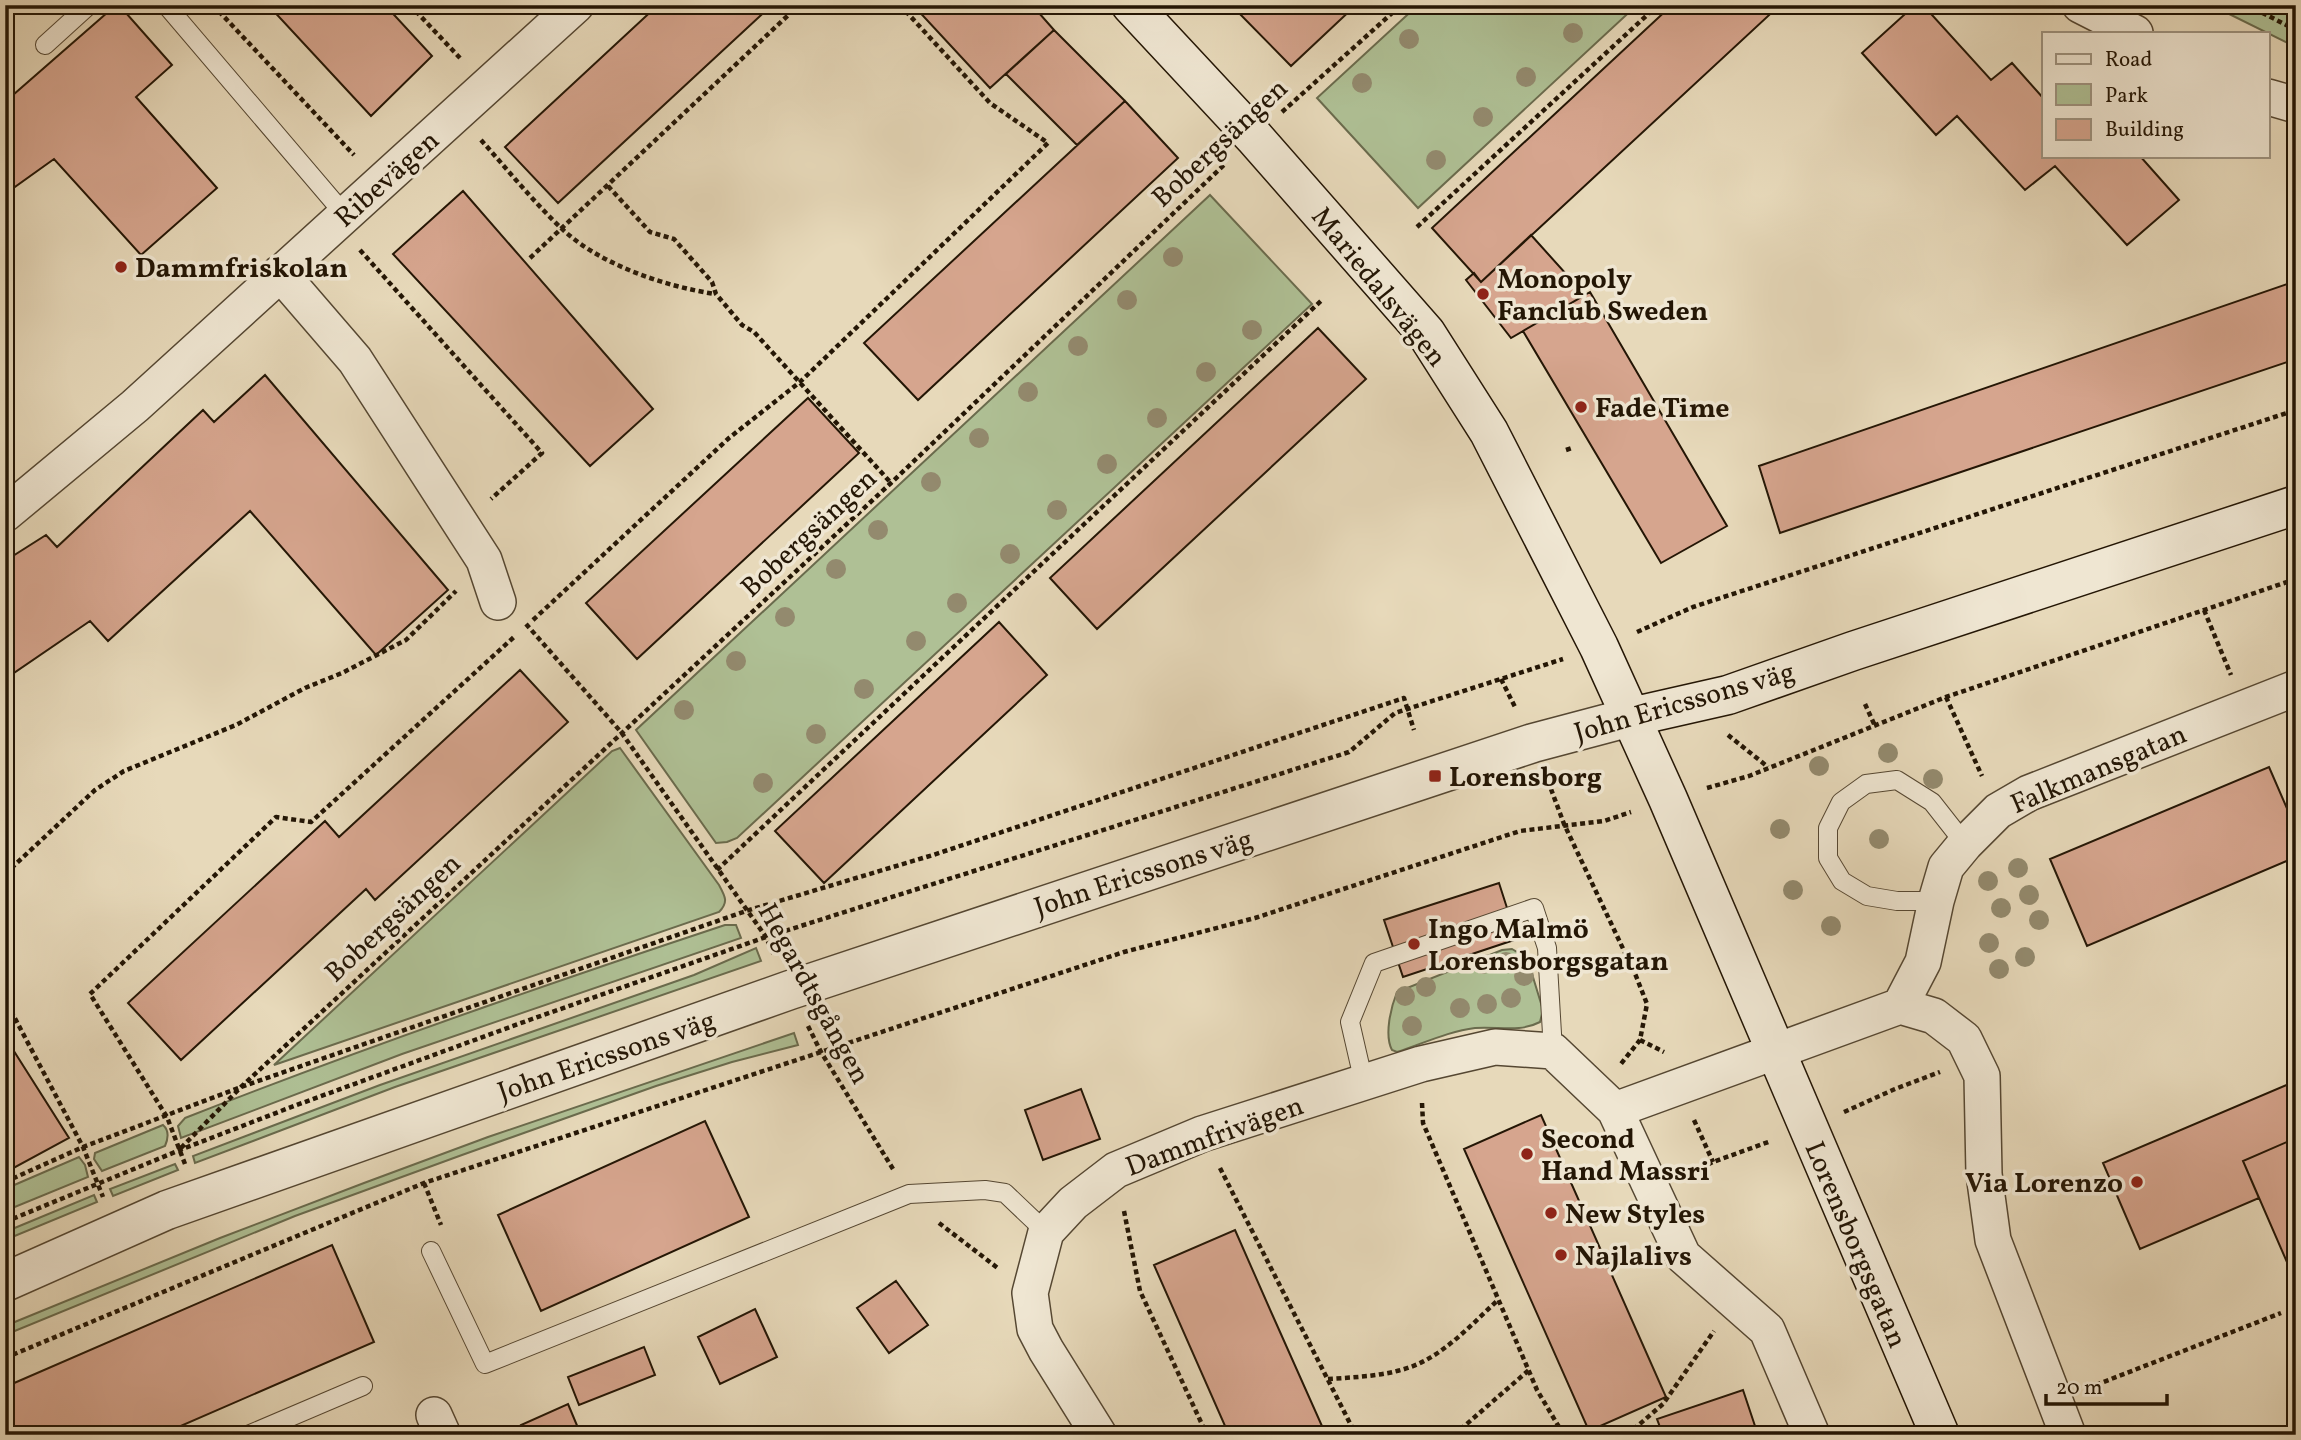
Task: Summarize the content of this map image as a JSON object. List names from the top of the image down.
{
  "streets": {
    "main road": ["Mariedalsvägen", "John Ericssons väg", "Lorensborgsgatan"],
    "street": ["Ribevägen", "Falkmansgatan", "Dammfrivägen"],
    "path": ["Bobergsängen", "Hegardtsgången"]
  },
  "crossings": [
    ["Bobergsängen", "Mariedalsvägen"],
    ["Bobergsängen", "Hegardtsgången"],
    ["Mariedalsvägen", "John Ericssons väg"],
    ["Mariedalsvägen", "Lorensborgsgatan"],
    ["John Ericssons väg", "Hegardtsgången"],
    ["John Ericssons väg", "Lorensborgsgatan"],
    ["Hegardtsgången", "Dammfrivägen"]
  ],
  "places": {
    "other": [
      "Dammfriskolan",
      "Monopoly Fanclub Sweden",
      "Fade Time",
      "Ingo Malmö Lorensborgsgatan",
      "Second Hand Massri",
      "Via Lorenzo",
      "New Styles",
      "Najlalivs"
    ],
    "transit": ["Lorensborg"]
  },
  "legend": ["Road", "Park", "Building"],
  "scale_bar": "20 m"
}
